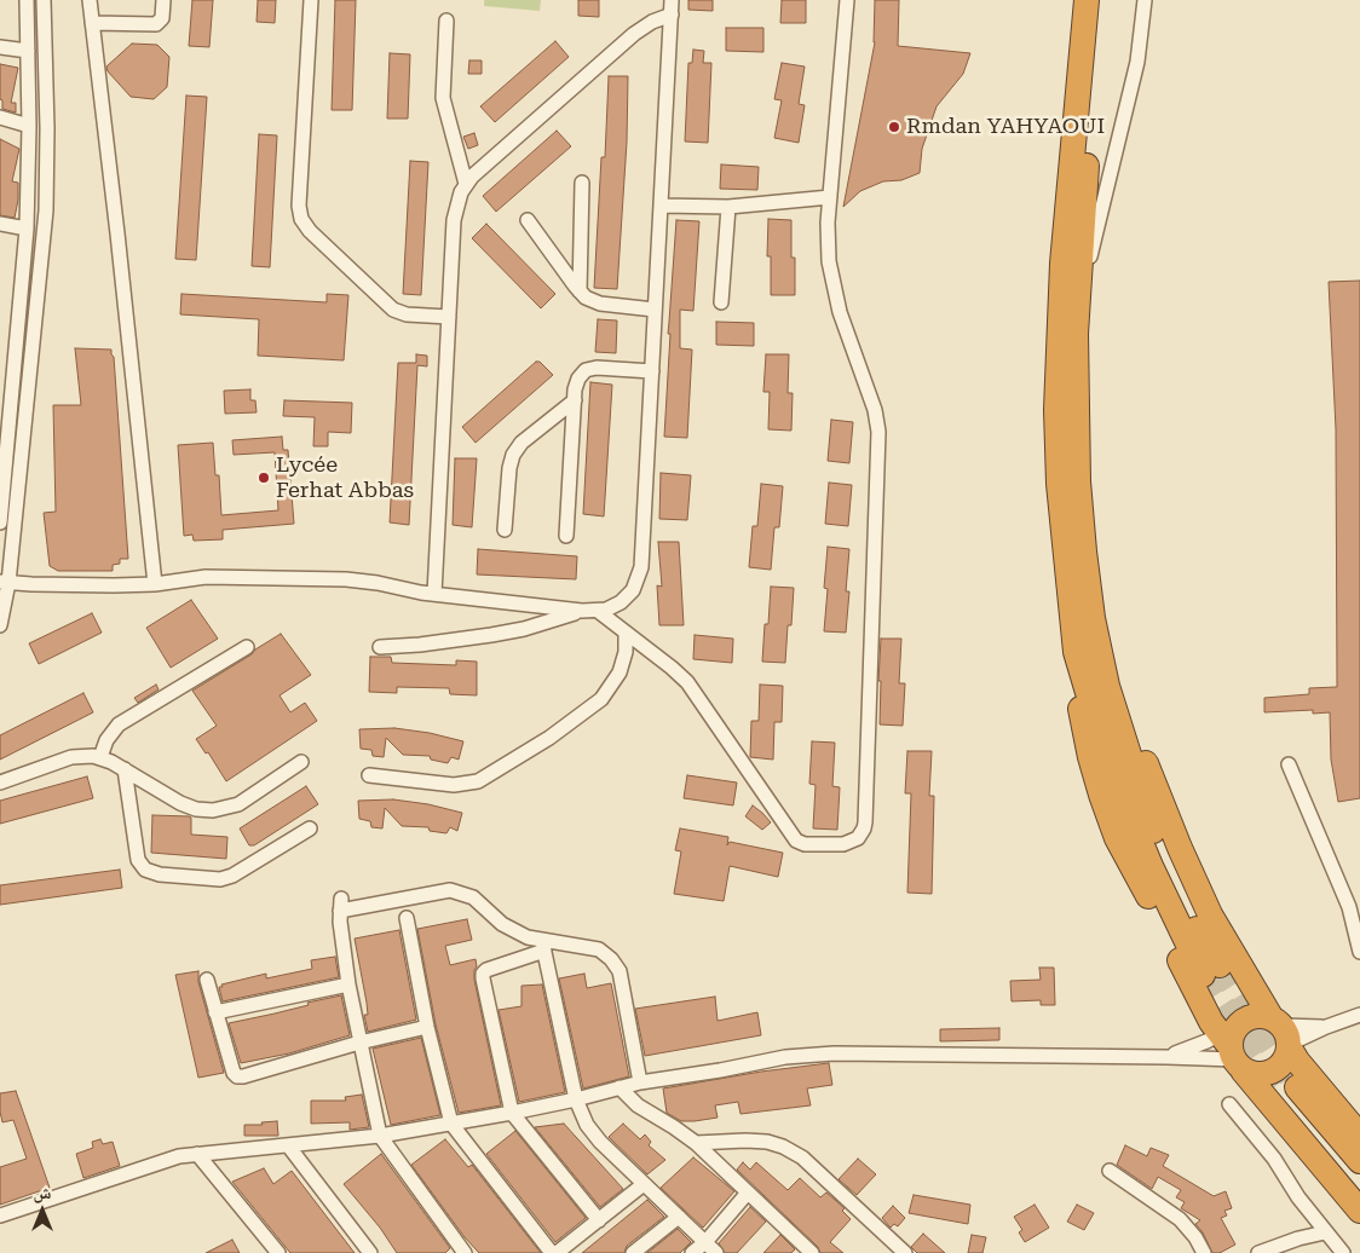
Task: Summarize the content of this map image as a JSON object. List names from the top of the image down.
{
  "places": ["Rmdan YAHYAOUI", "Lycée Ferhat Abbas"],
  "north": "top"
}
